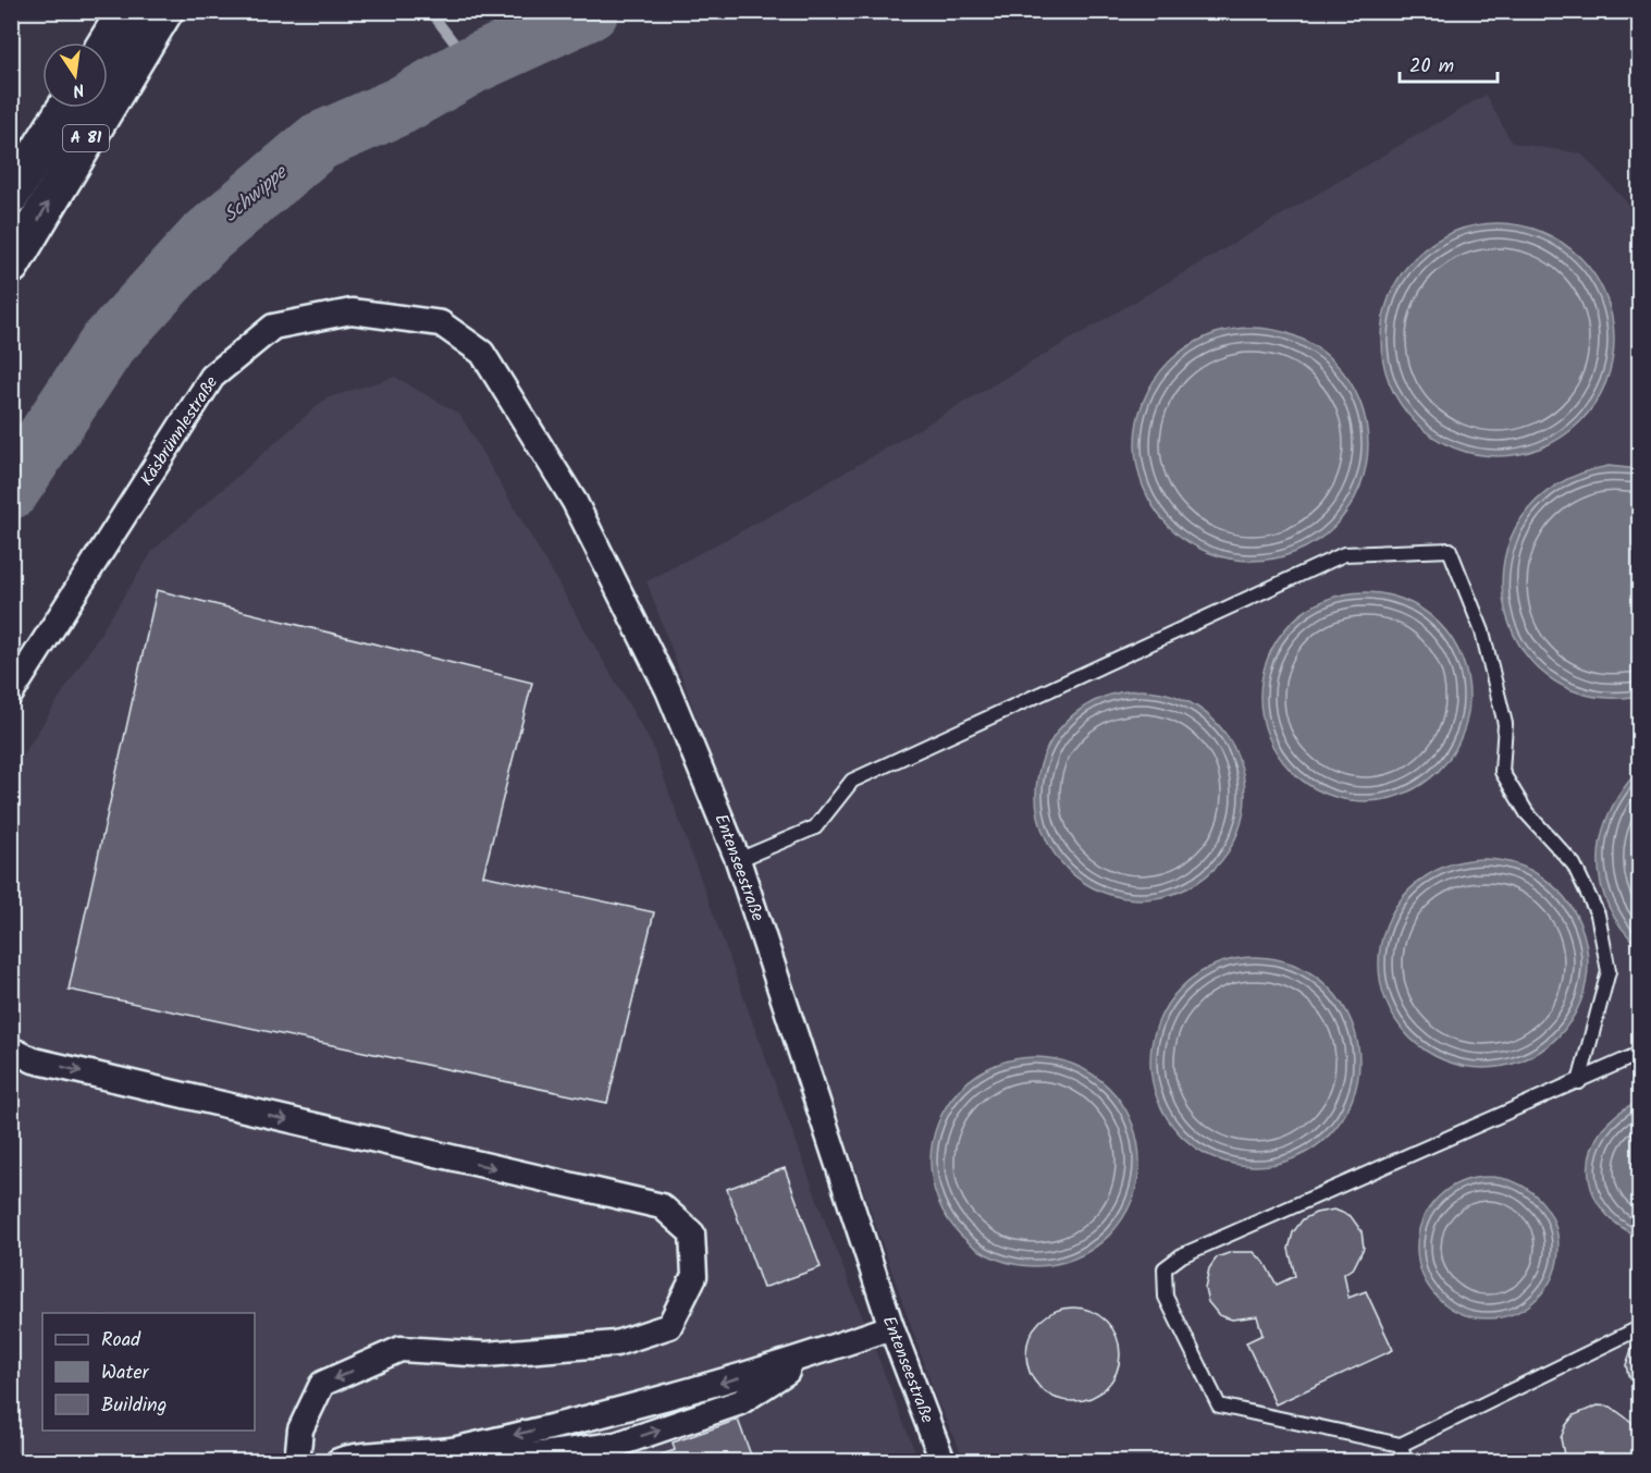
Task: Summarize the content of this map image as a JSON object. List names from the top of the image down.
{
  "streets": {
    "highway": ["A 81"],
    "street": ["Käsbrünnlestraße", "Entenseestraße"]
  },
  "crossings": [
    ["Käsbrünnlestraße", "Entenseestraße"]
  ],
  "water": ["Schwippe"],
  "legend": ["Road", "Water", "Building"],
  "scale_bar": "20 m",
  "north": "bottom"
}
